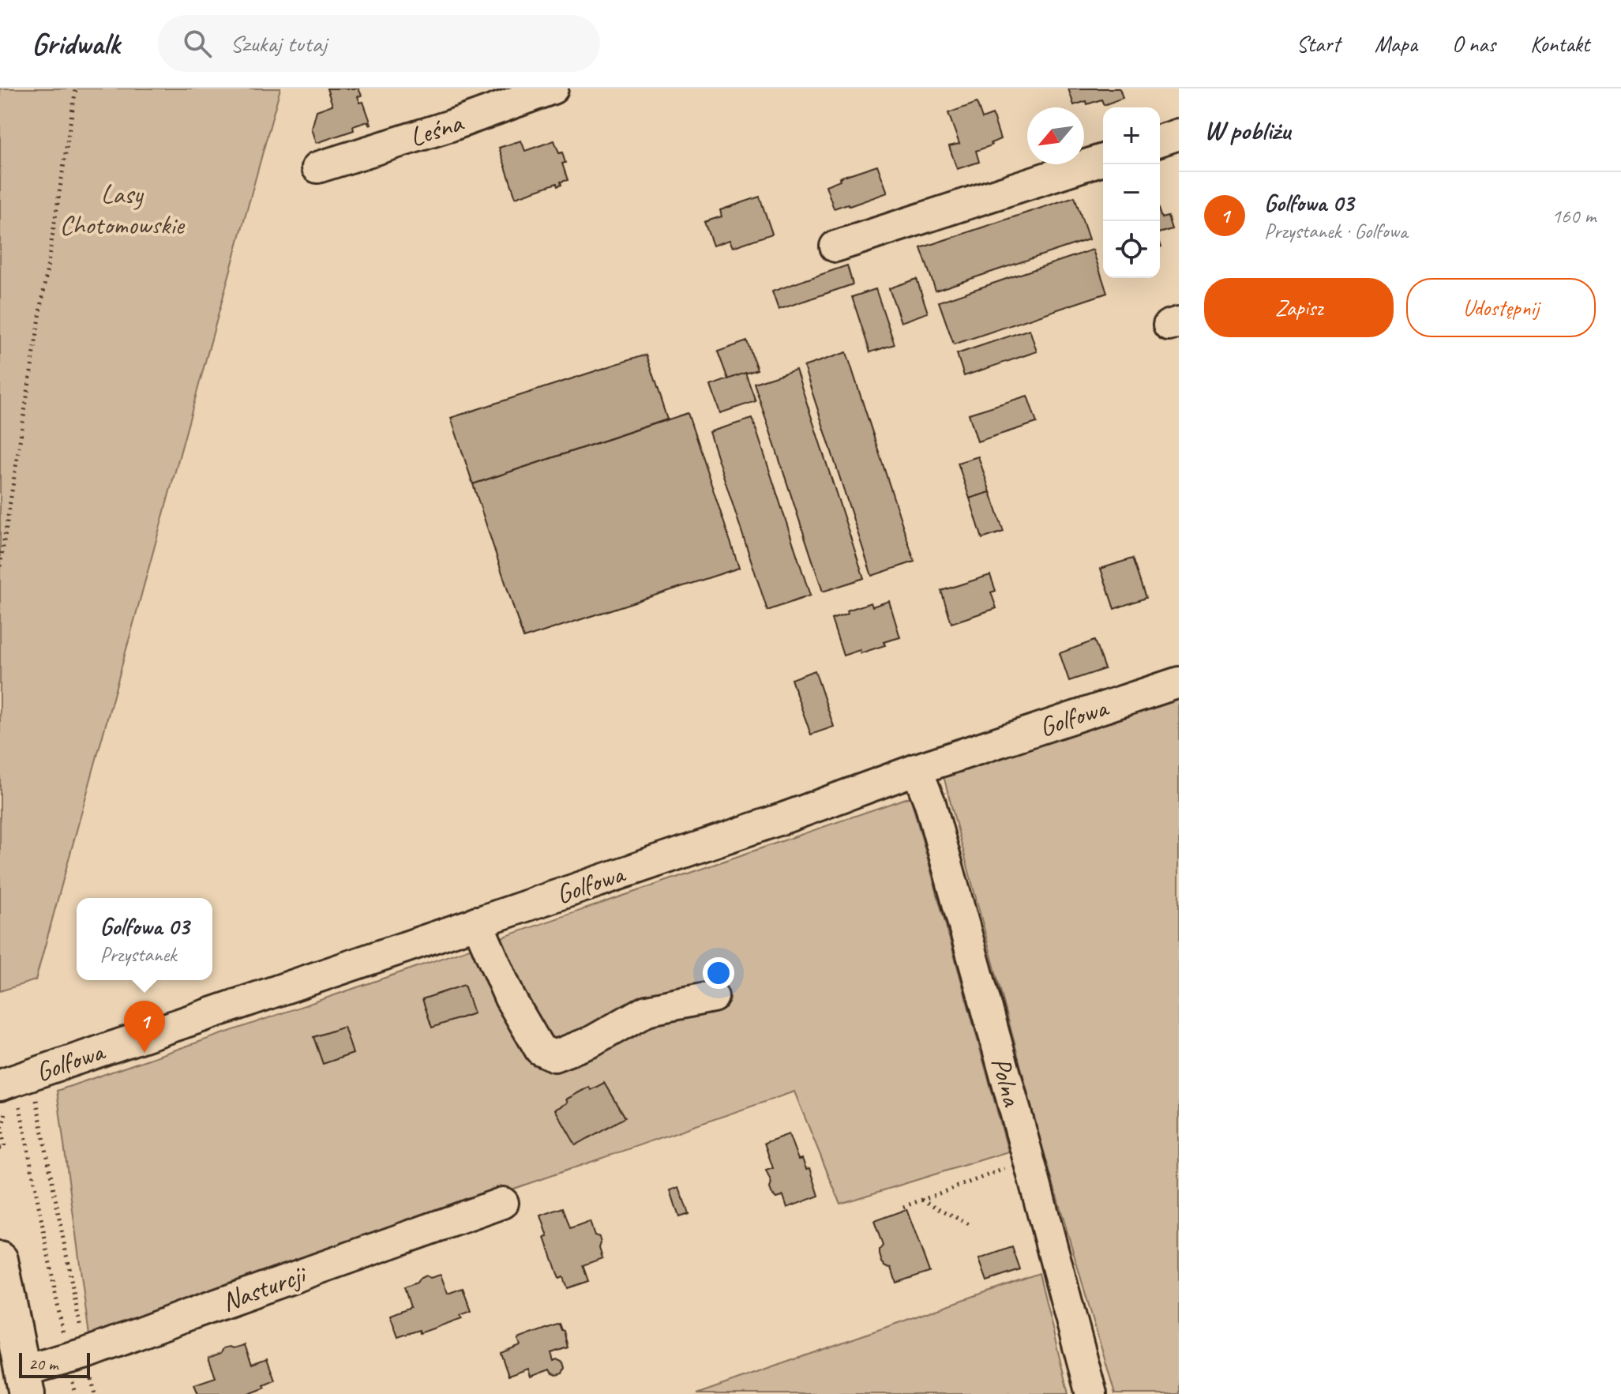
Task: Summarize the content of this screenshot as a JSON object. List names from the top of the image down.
{
  "streets": {
    "street": [
      "Leśna",
      "Golfowa",
      "Polna",
      "Nasturcji"
    ]
  },
  "crossings": [
    ["Golfowa", "Polna"]
  ],
  "parks": ["Lasy Chotomowskie"],
  "scale_bar": "20 m",
  "north": "bottom left",
  "page": {
    "header": "Gridwalk",
    "search": "Szukaj tutaj",
    "nav": [
      "Start",
      "Mapa",
      "O nas",
      "Kontakt"
    ],
    "heading": "W pobliżu",
    "map_buttons": ["+", "−"],
    "list": [
      {
        "mark": "1",
        "name": "Golfowa 03",
        "note": "Przystanek · Golfowa",
        "value": "160 m"
      }
    ],
    "buttons": ["Zapisz", "Udostępnij"],
    "popup": ["Golfowa 03", "Przystanek"],
    "pins": "1",
    "scale": "20 m"
  }
}
